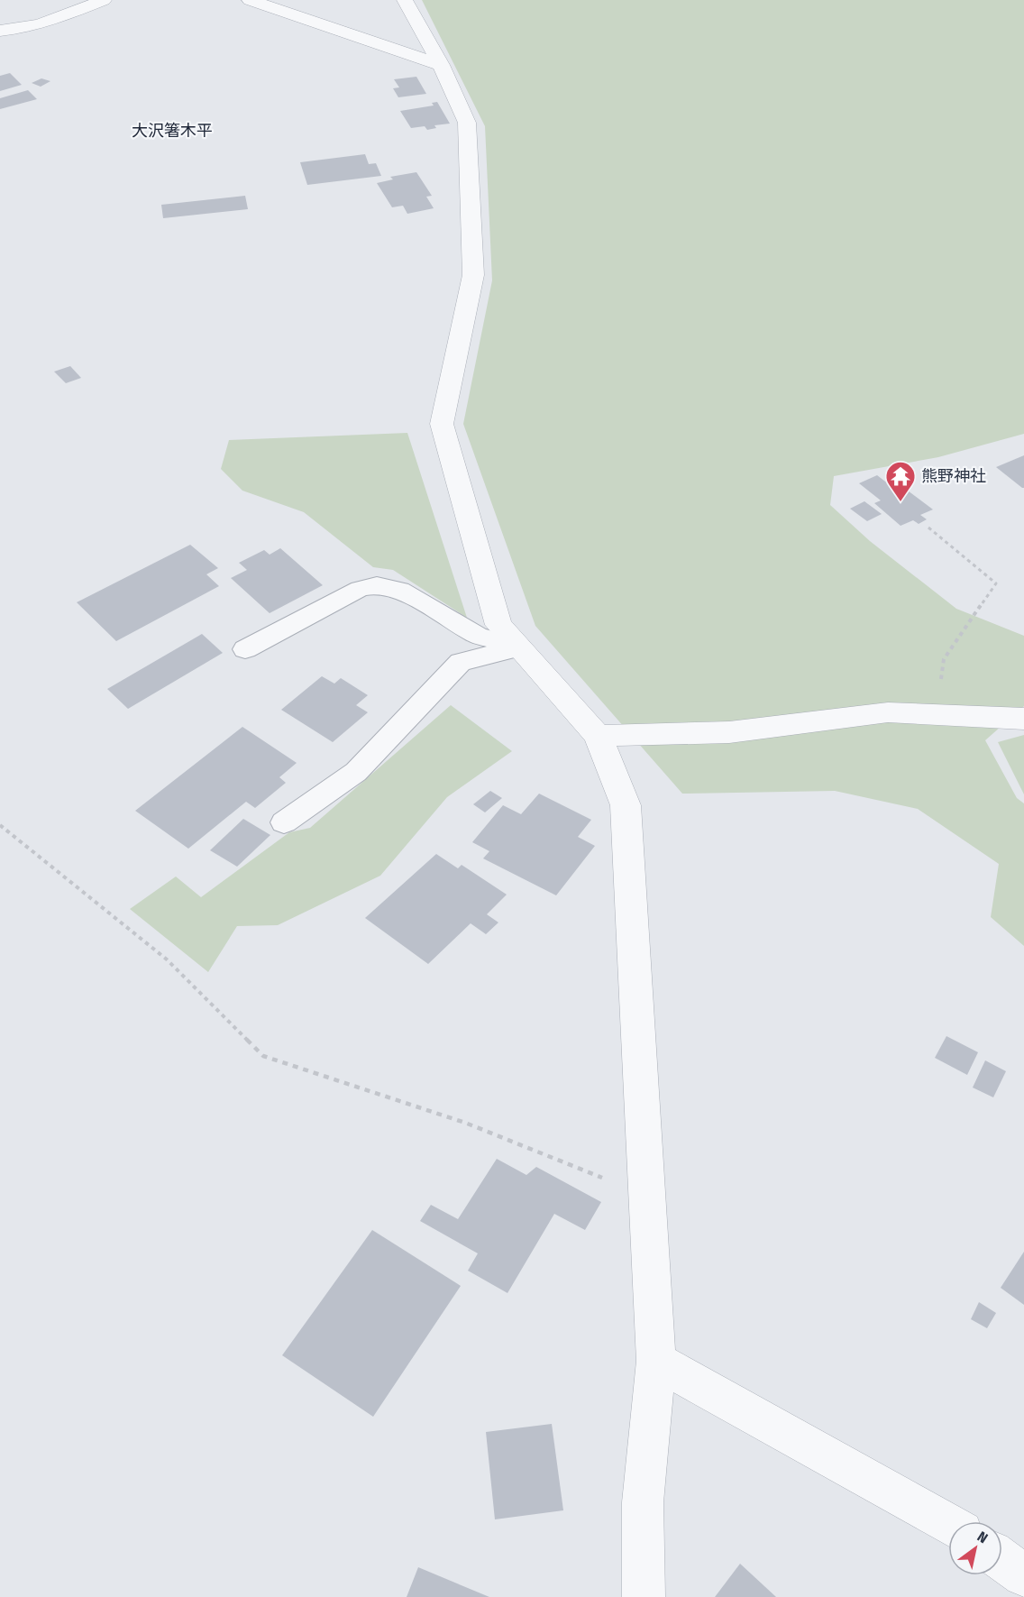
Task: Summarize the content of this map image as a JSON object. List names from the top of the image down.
{
  "districts": ["大沢箸木平"],
  "places": {
    "temple": ["熊野神社"]
  },
  "north": "top right"
}
